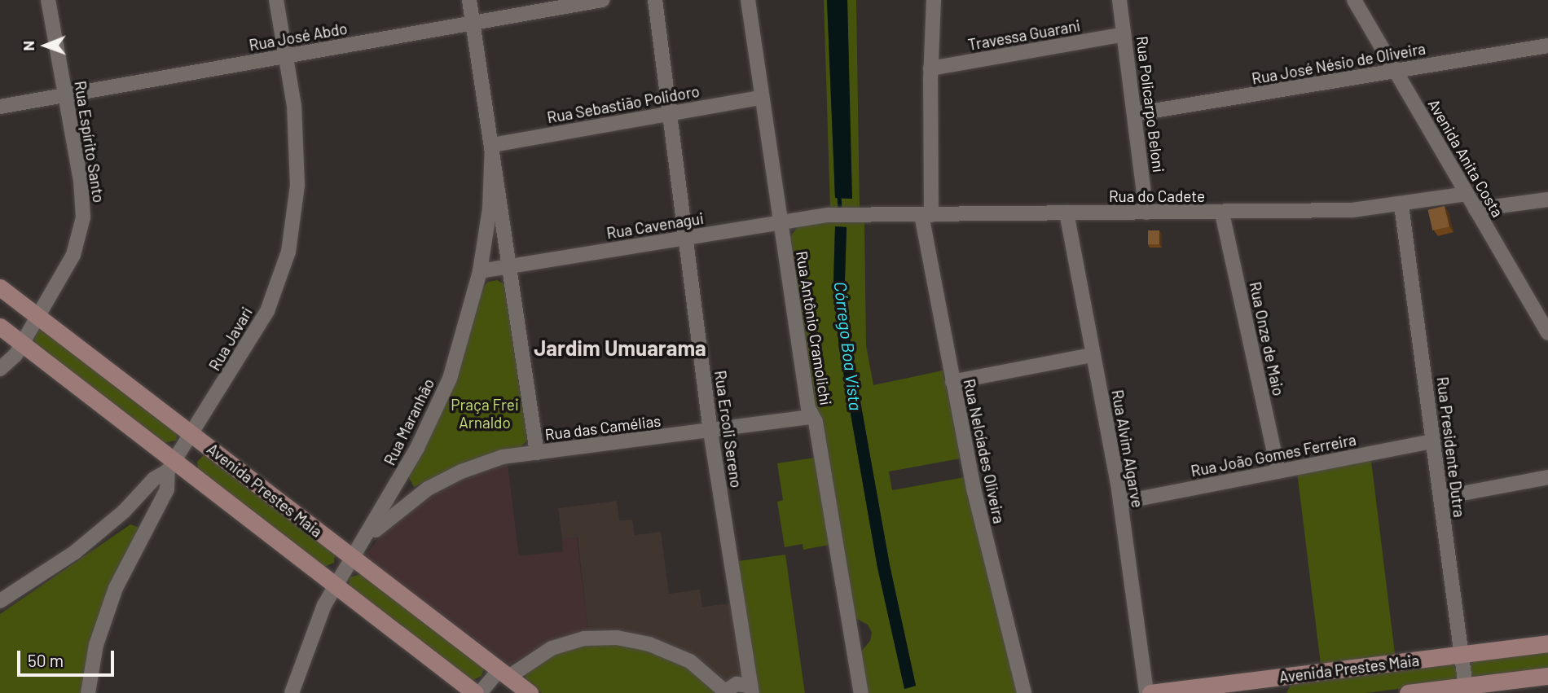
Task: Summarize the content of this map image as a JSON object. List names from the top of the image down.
{
  "streets": {
    "street": [
      "Travessa Guarani",
      "Rua José Abdo",
      "Rua José Nésio de Oliveira",
      "Rua Sebastião Polidoro",
      "Rua Policarpo Beloni",
      "Rua Espírito Santo",
      "Avenida Anita Costa",
      "Rua do Cadete",
      "Rua Cavenagui",
      "Rua Antônio Cramolichi",
      "Rua Javari",
      "Rua Onze de Maio",
      "Rua Maranhão",
      "Rua das Camélias",
      "Rua Ercoli Sereno",
      "Rua Presidente Dutra",
      "Rua Alvim Algarve",
      "Rua Nelcíades Oliveira",
      "Rua João Gomes Ferreira",
      "Avenida Prestes Maia"
    ]
  },
  "crossings": [
    ["Travessa Guarani", "Rua Policarpo Beloni"],
    ["Travessa Guarani", "Rua Nelcíades Oliveira"],
    ["Rua José Abdo", "Rua Espírito Santo"],
    ["Rua José Abdo", "Rua Javari"],
    ["Rua José Abdo", "Rua Maranhão"],
    ["Rua José Nésio de Oliveira", "Rua Policarpo Beloni"],
    ["Rua José Nésio de Oliveira", "Avenida Anita Costa"],
    ["Rua Sebastião Polidoro", "Rua Antônio Cramolichi"],
    ["Rua Sebastião Polidoro", "Rua Maranhão"],
    ["Rua Sebastião Polidoro", "Rua Ercoli Sereno"],
    ["Rua Policarpo Beloni", "Rua do Cadete"],
    ["Rua Espírito Santo", "Avenida Prestes Maia"],
    ["Avenida Anita Costa", "Rua do Cadete"],
    ["Rua do Cadete", "Rua Cavenagui"],
    ["Rua do Cadete", "Rua Onze de Maio"],
    ["Rua do Cadete", "Rua Presidente Dutra"],
    ["Rua do Cadete", "Rua Alvim Algarve"],
    ["Rua do Cadete", "Rua Nelcíades Oliveira"],
    ["Rua Cavenagui", "Rua Antônio Cramolichi"],
    ["Rua Cavenagui", "Rua Maranhão"],
    ["Rua Cavenagui", "Rua Ercoli Sereno"],
    ["Rua Antônio Cramolichi", "Rua das Camélias"],
    ["Rua Javari", "Avenida Prestes Maia"],
    ["Rua Onze de Maio", "Rua João Gomes Ferreira"],
    ["Rua Maranhão", "Rua das Camélias"],
    ["Rua Maranhão", "Avenida Prestes Maia"],
    ["Rua das Camélias", "Rua Ercoli Sereno"],
    ["Rua das Camélias", "Avenida Prestes Maia"],
    ["Rua Presidente Dutra", "Rua João Gomes Ferreira"],
    ["Rua Presidente Dutra", "Avenida Prestes Maia"],
    ["Rua Alvim Algarve", "Rua João Gomes Ferreira"],
    ["Rua Alvim Algarve", "Avenida Prestes Maia"]
  ],
  "districts": ["Jardim Umuarama"],
  "water": ["Córrego Boa Vista"],
  "parks": ["Praça Frei Arnaldo"],
  "scale_bar": "50 m",
  "north": "left"
}
